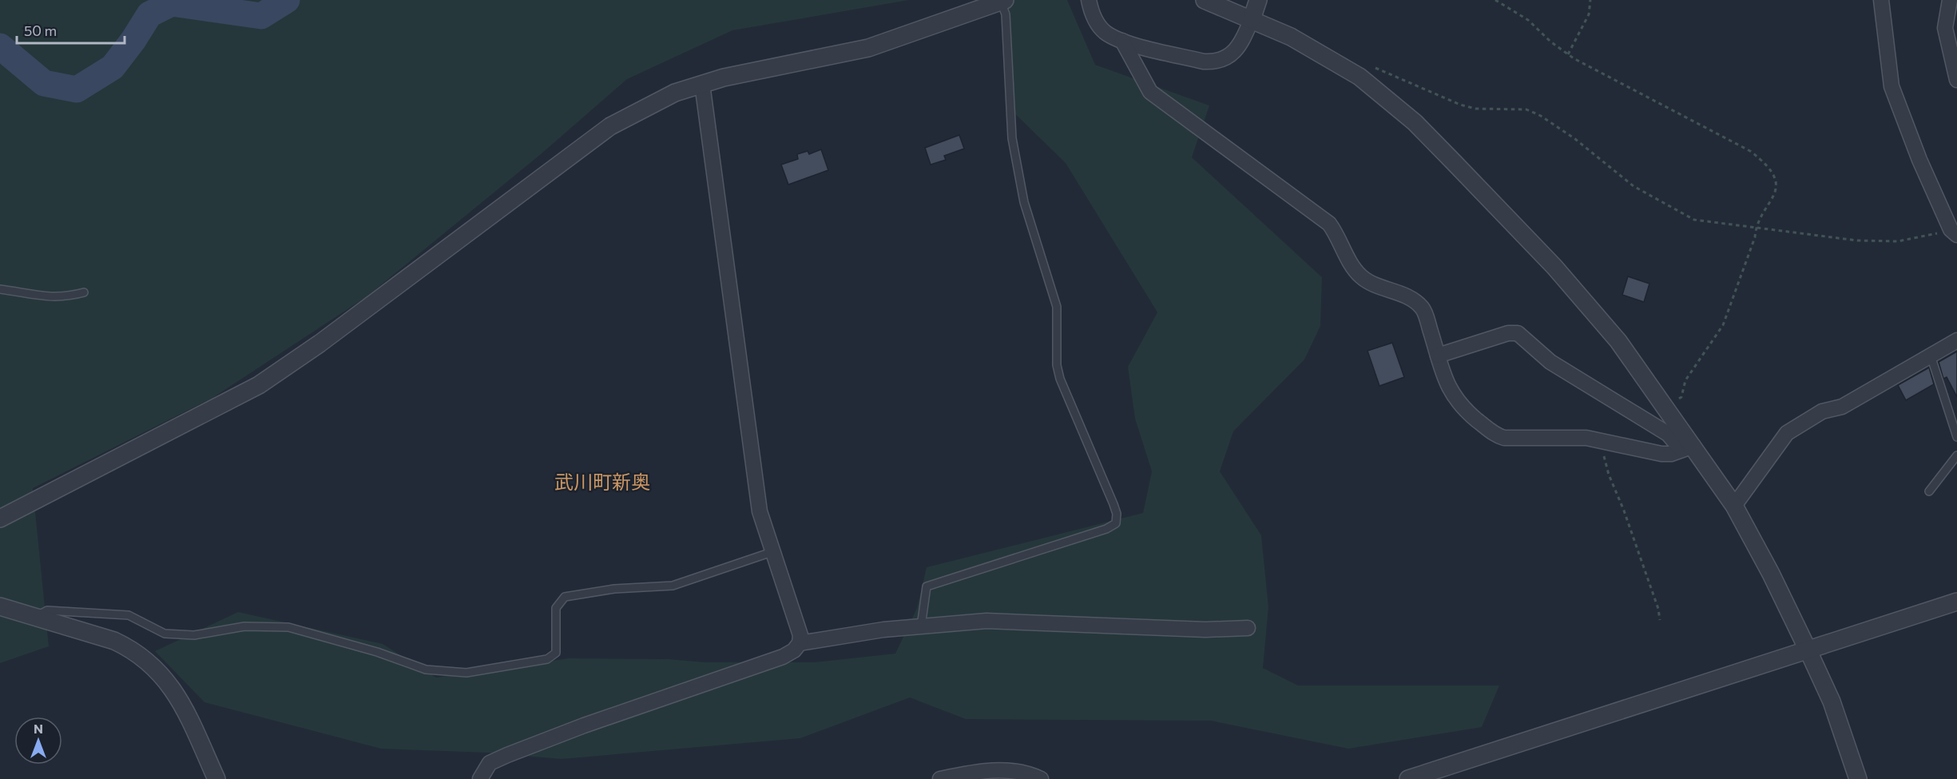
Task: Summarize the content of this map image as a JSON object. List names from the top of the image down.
{
  "districts": ["武川町新奥"],
  "scale_bar": "50 m",
  "north": "top"
}
